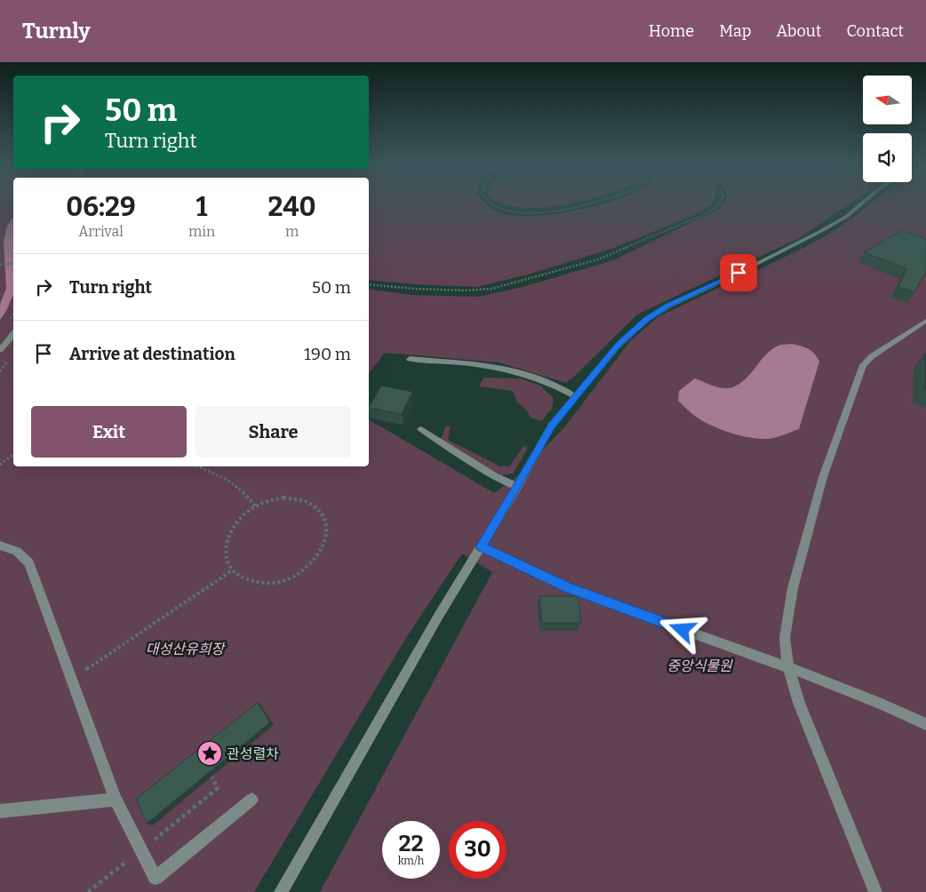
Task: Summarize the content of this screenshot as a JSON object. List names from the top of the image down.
{
  "parks": ["대성산유희장", "중앙식물원"],
  "places": {
    "place": ["관성렬차"]
  },
  "north": "left",
  "page": {
    "header": "Turnly",
    "nav": [
      "Home",
      "Map",
      "About",
      "Contact"
    ],
    "turn": ["50 m", "Turn right"],
    "eta": [
      "06:29",
      "Arrival",
      "1",
      "min",
      "240",
      "m"
    ],
    "list": [
      {
        "name": "Turn right",
        "value": "50 m"
      },
      {
        "name": "Arrive at destination",
        "value": "190 m"
      }
    ],
    "buttons": ["Exit", "Share"],
    "speed": "22 km/h",
    "limit": "30"
  }
}
